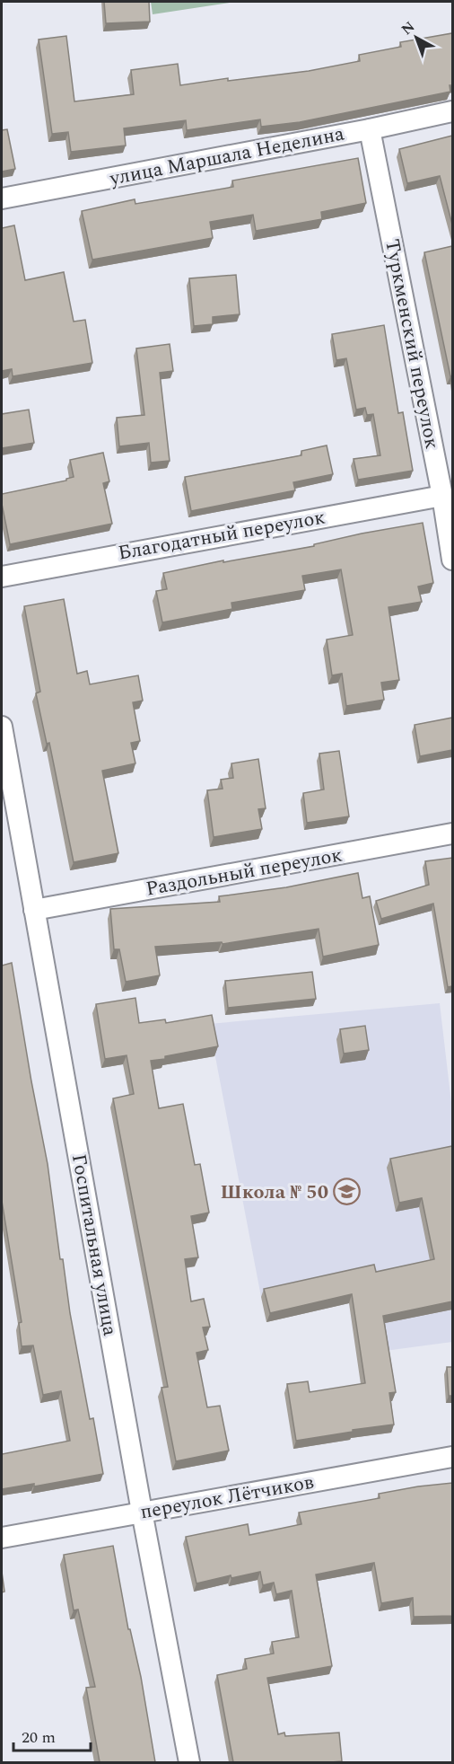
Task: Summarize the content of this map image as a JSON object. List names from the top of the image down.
{
  "streets": {
    "street": [
      "улица Маршала Неделина",
      "Туркменский переулок",
      "Благодатный переулок",
      "Раздольный переулок",
      "Госпитальная улица",
      "переулок Лётчиков"
    ]
  },
  "crossings": [
    ["улица Маршала Неделина", "Туркменский переулок"],
    ["Туркменский переулок", "Благодатный переулок"],
    ["Раздольный переулок", "Госпитальная улица"],
    ["Госпитальная улица", "переулок Лётчиков"]
  ],
  "places": {
    "school or university": ["Школа № 50"]
  },
  "scale_bar": "20 m",
  "north": "top left"
}
